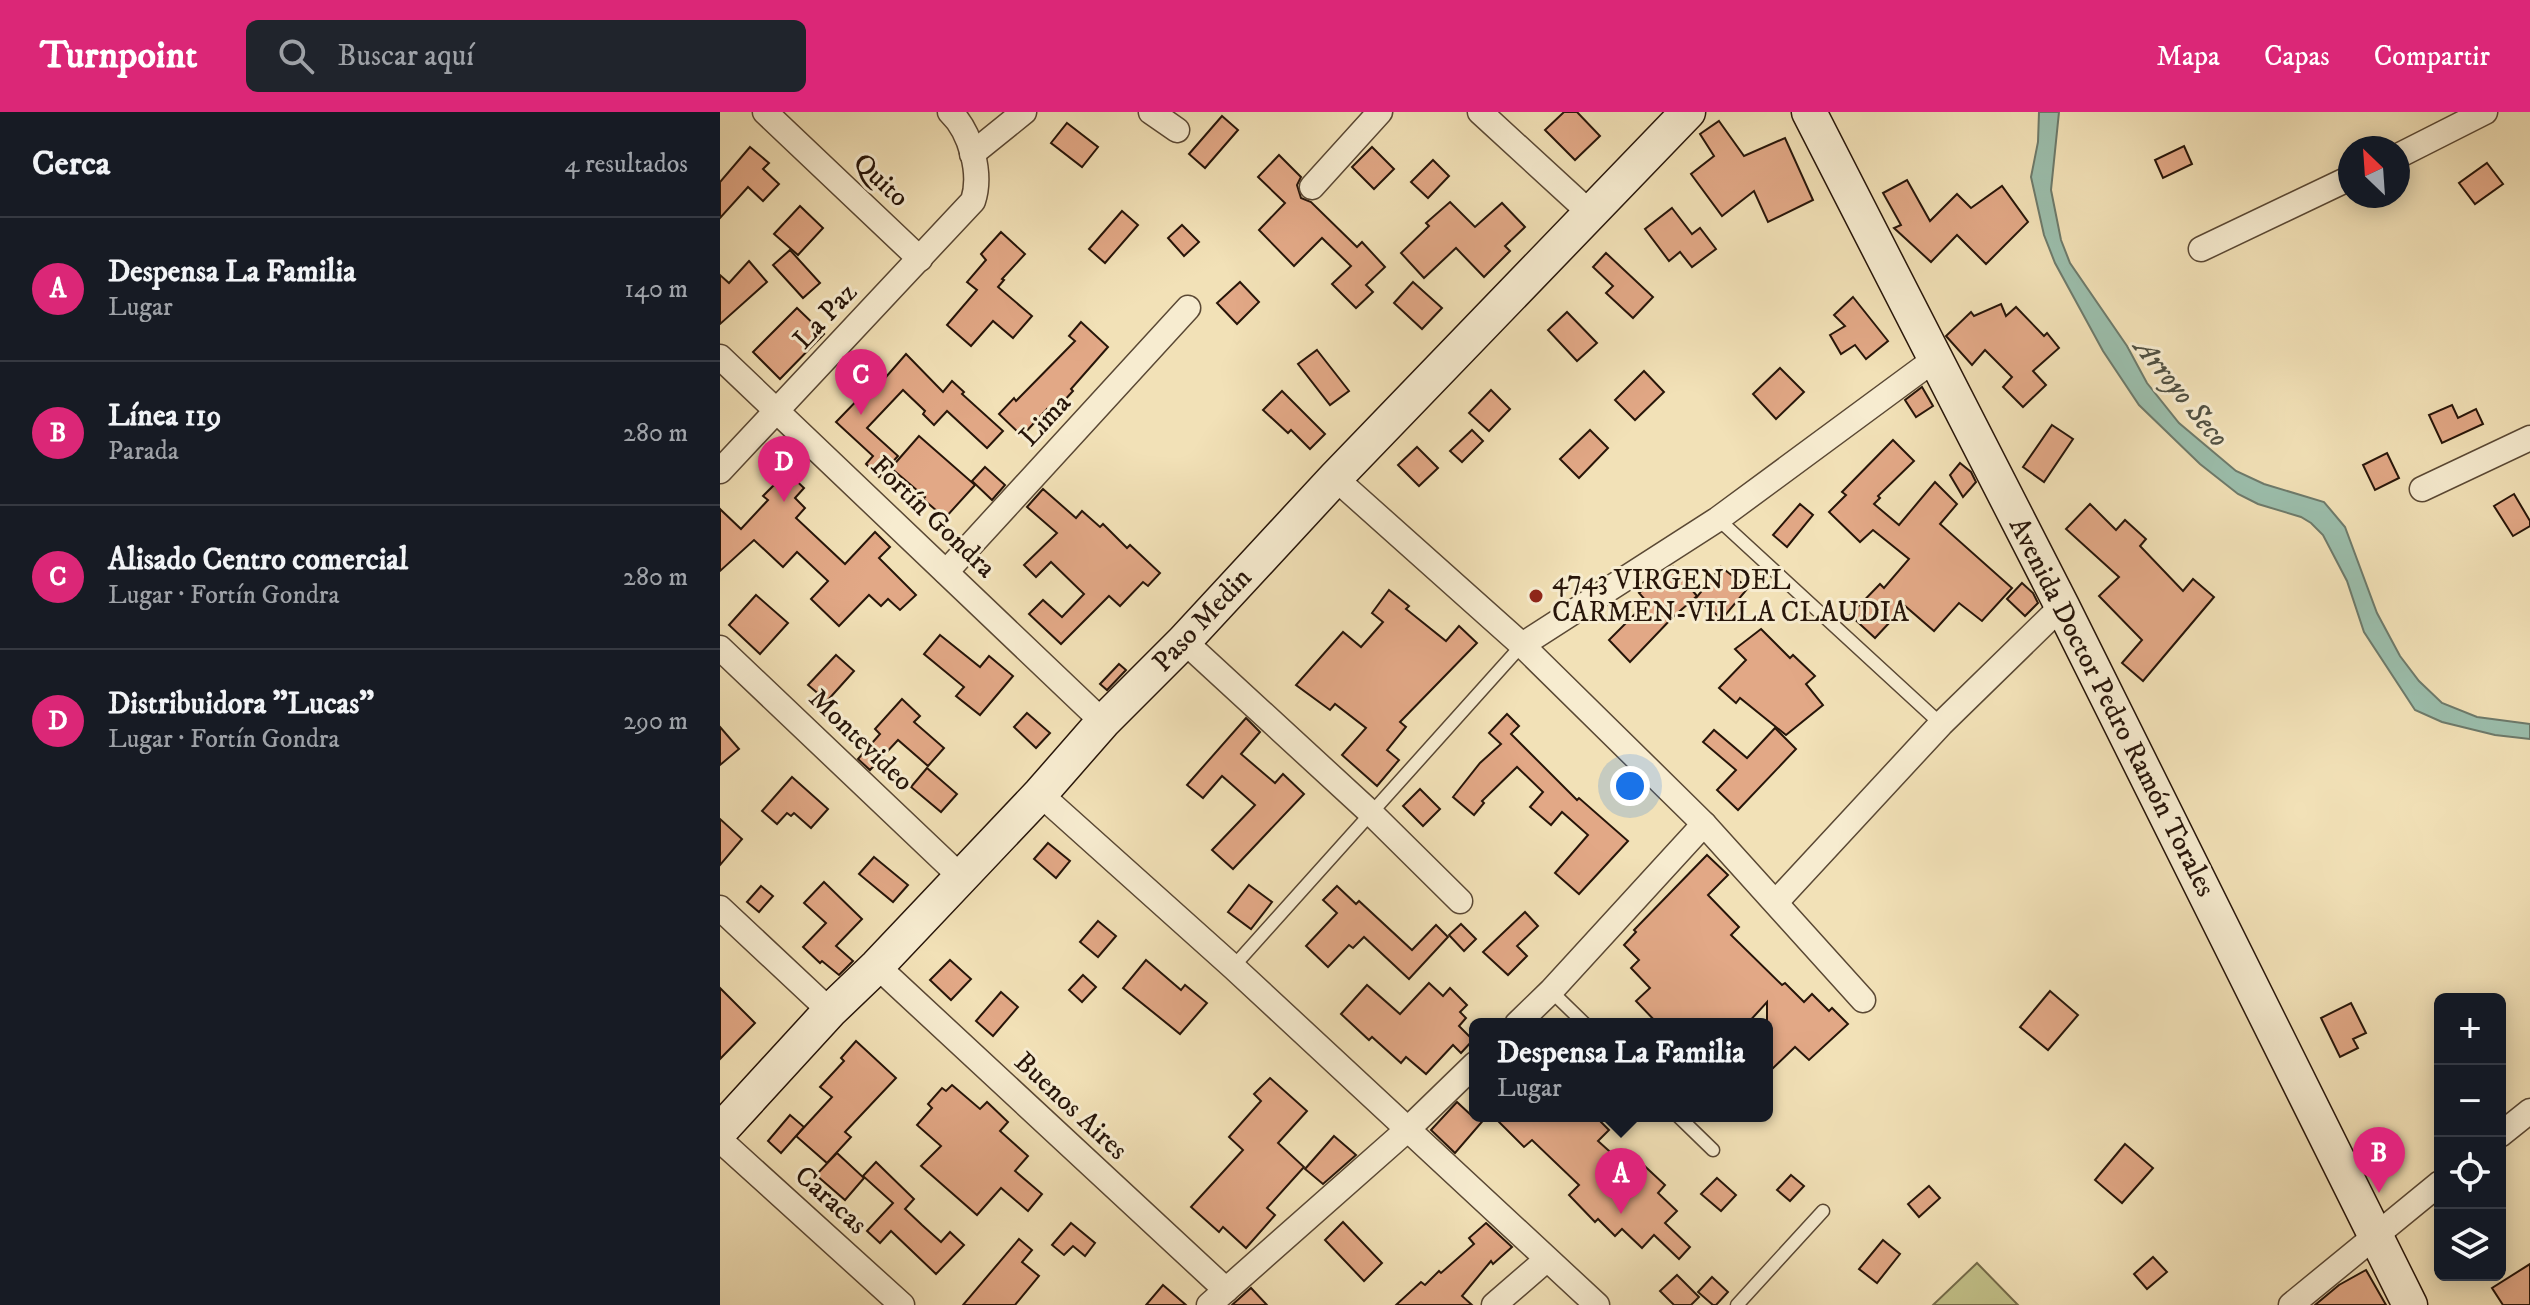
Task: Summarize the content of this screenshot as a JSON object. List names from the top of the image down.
{
  "streets": {
    "street": [
      "Quito",
      "La Paz",
      "Lima",
      "Fortín Gondra",
      "Paso Medin",
      "Avenida Doctor Pedro Ramón Torales",
      "Montevideo",
      "Buenos Aires",
      "Caracas"
    ]
  },
  "crossings": [
    ["Quito", "La Paz"],
    ["La Paz", "Fortín Gondra"],
    ["Lima", "Fortín Gondra"],
    ["Fortín Gondra", "Paso Medin"],
    ["Paso Medin", "Montevideo"],
    ["Paso Medin", "Buenos Aires"]
  ],
  "water": ["Arroyo Seco"],
  "places": ["4743 VIRGEN DEL CARMEN-VILLA CLAUDIA"],
  "north": "top left",
  "page": {
    "header": "Turnpoint",
    "search": "Buscar aquí",
    "nav": ["Mapa", "Capas", "Compartir"],
    "heading": ["Cerca", "4 resultados"],
    "list": [
      {
        "mark": "A",
        "name": "Despensa La Familia",
        "note": "Lugar",
        "value": "140 m"
      },
      {
        "mark": "B",
        "name": "Línea 119",
        "note": "Parada",
        "value": "280 m"
      },
      {
        "mark": "C",
        "name": "Alisado Centro comercial",
        "note": "Lugar · Fortín Gondra",
        "value": "280 m"
      },
      {
        "mark": "D",
        "name": "Distribuidora \"Lucas\"",
        "note": "Lugar · Fortín Gondra",
        "value": "290 m"
      }
    ],
    "pins": [
      "C",
      "D",
      "B",
      "A"
    ],
    "map_buttons": ["+", "−"],
    "popup": ["Despensa La Familia", "Lugar"]
  }
}
